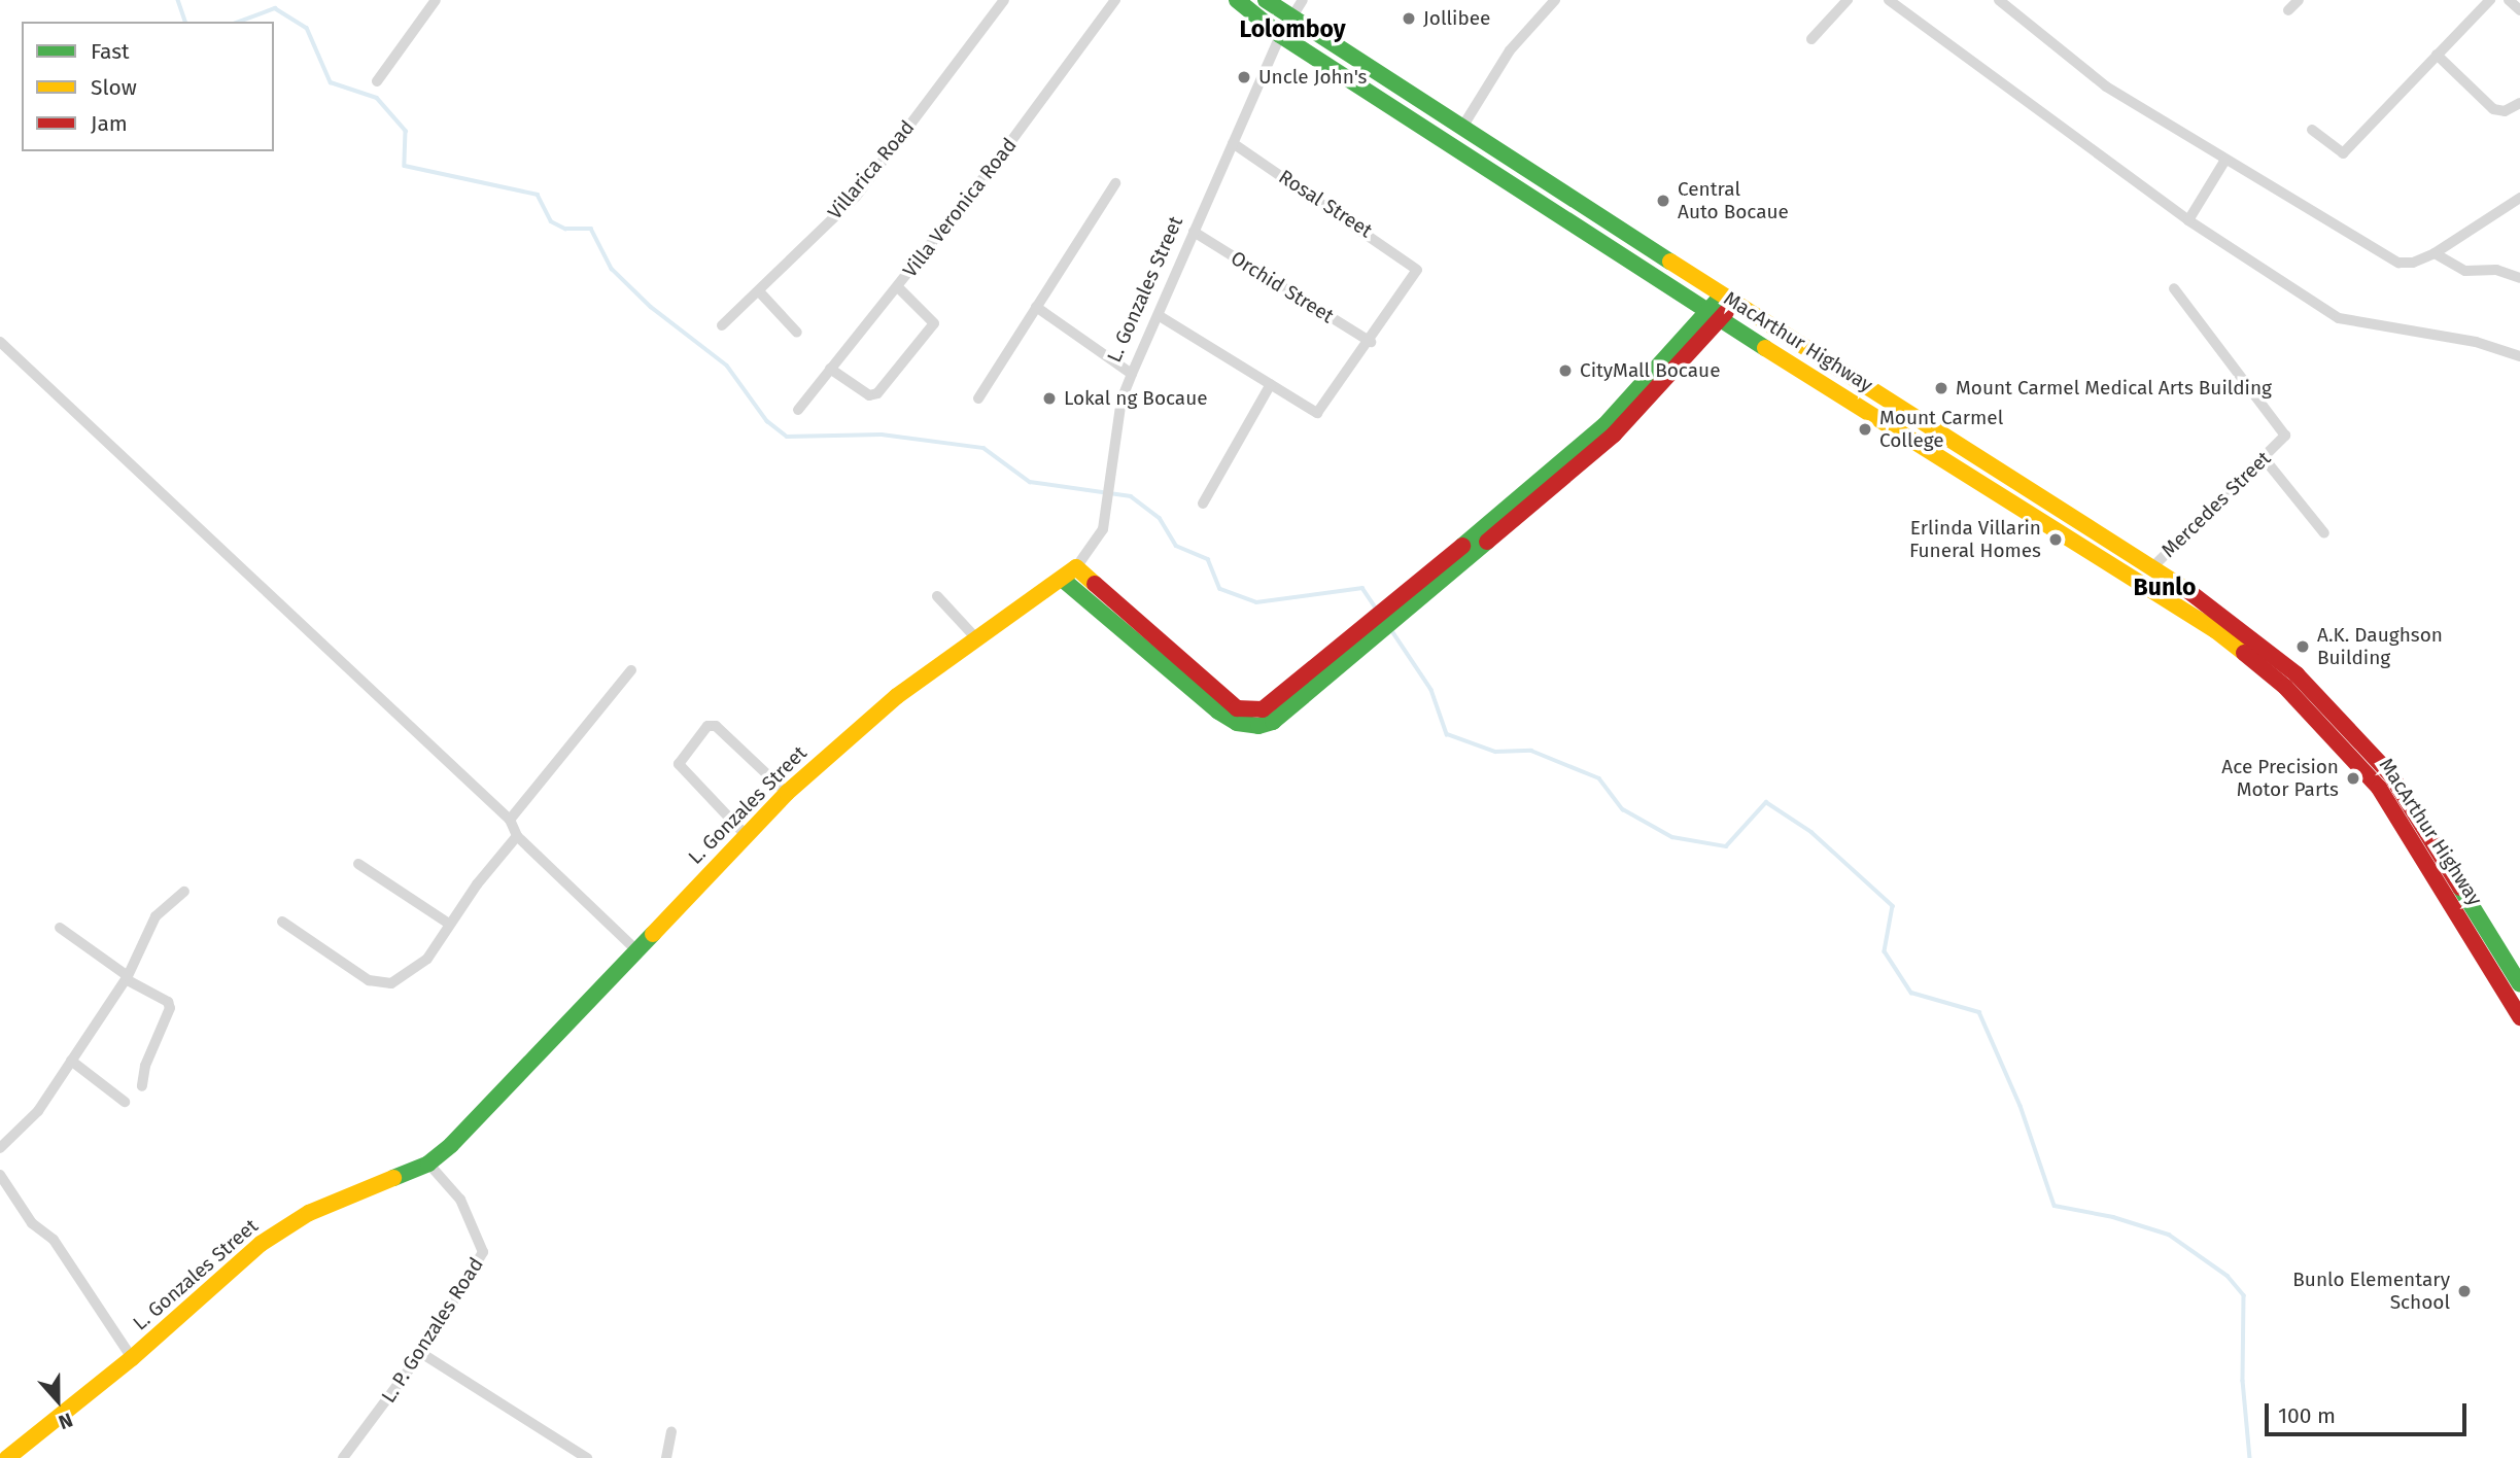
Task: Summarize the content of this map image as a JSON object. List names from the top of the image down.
{
  "streets": {
    "main road": ["L. Gonzales Street", "MacArthur Highway"],
    "street": [
      "Villarica Road",
      "Rosal Street",
      "Villa Veronica Road",
      "Orchid Street",
      "Mercedes Street",
      "L. P. Gonzales Road"
    ]
  },
  "crossings": [
    ["Rosal Street", "Orchid Street"],
    ["Rosal Street", "L. Gonzales Street"],
    ["Orchid Street", "L. Gonzales Street"],
    ["L. Gonzales Street", "MacArthur Highway"],
    ["L. Gonzales Street", "L. P. Gonzales Road"],
    ["MacArthur Highway", "Mercedes Street"]
  ],
  "districts": ["Lolomboy", "Bunlo"],
  "places": [
    "Jollibee",
    "Uncle John's",
    "Central Auto Bocaue",
    "CityMall Bocaue",
    "Mount Carmel Medical Arts Building",
    "Lokal ng Bocaue",
    "Mount Carmel College",
    "Erlinda Villarin Funeral Homes",
    "A.K. Daughson Building",
    "Ace Precision Motor Parts",
    "Bunlo Elementary School"
  ],
  "legend": ["Fast", "Slow", "Jam"],
  "scale_bar": "100 m",
  "north": "bottom"
}
